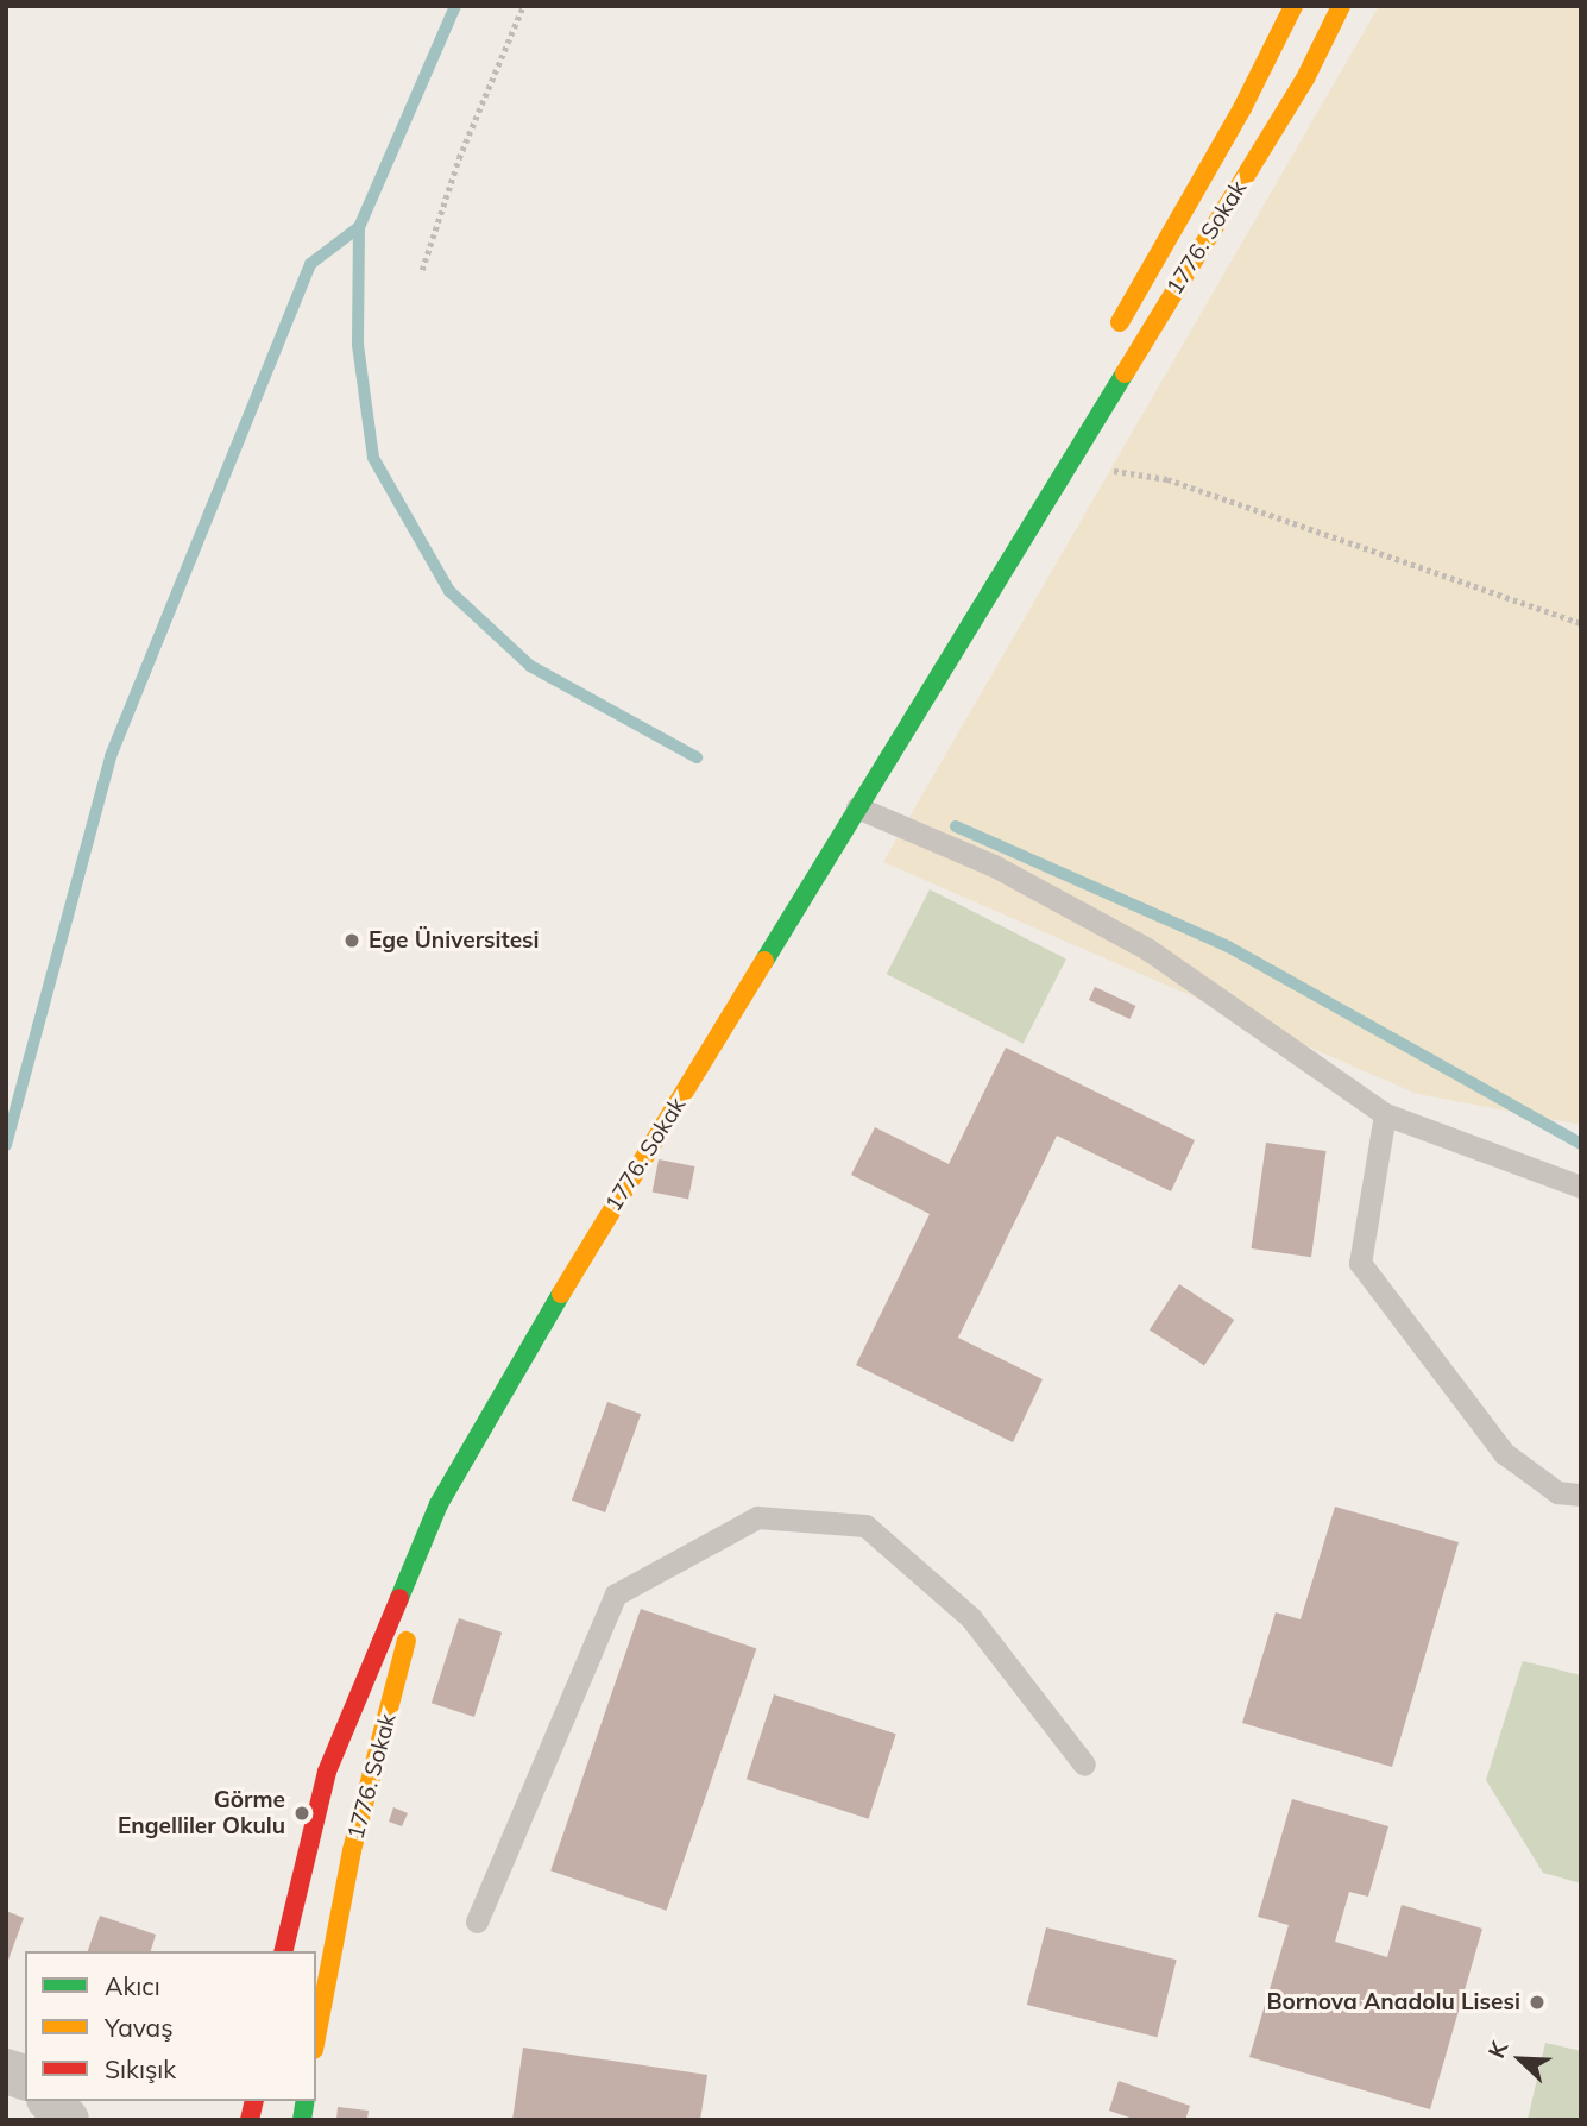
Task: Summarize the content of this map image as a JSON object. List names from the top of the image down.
{
  "streets": {
    "street": ["1776. Sokak"]
  },
  "places": ["Ege Üniversitesi", "Görme Engelliler Okulu", "Bornova Anadolu Lisesi"],
  "legend": ["Akıcı", "Yavaş", "Sıkışık"],
  "north": "top left"
}
